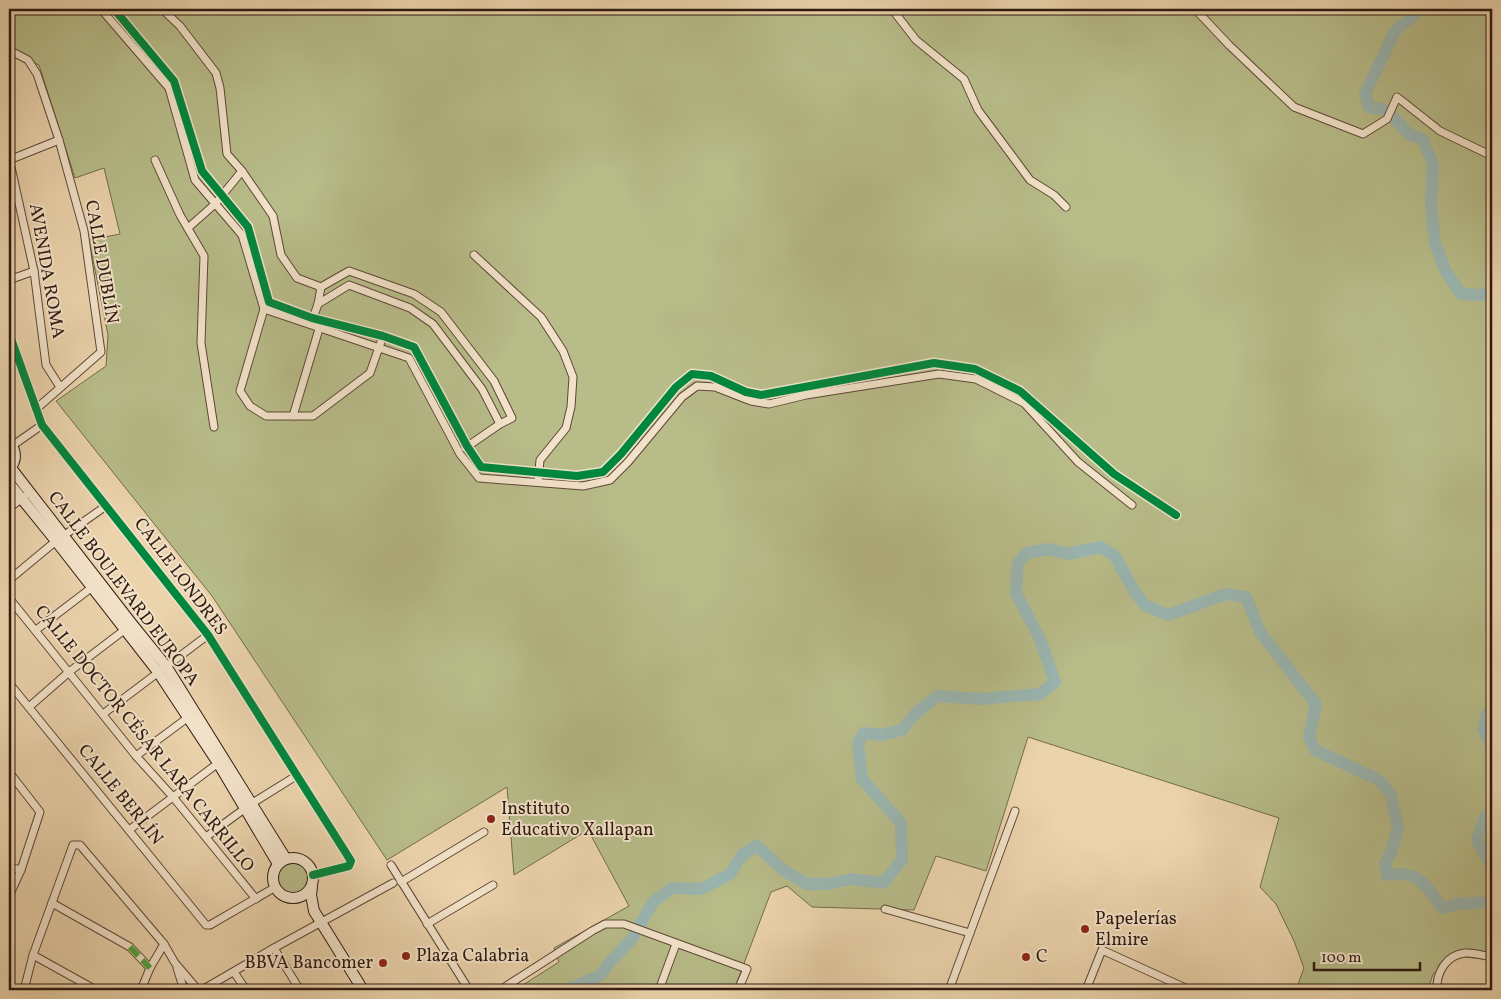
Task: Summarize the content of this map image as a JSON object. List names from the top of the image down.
{
  "streets": {
    "main road": ["CALLE BOULEVARD EUROPA"],
    "street": [
      "CALLE DUBLÍN",
      "AVENIDA ROMA",
      "CALLE LONDRES",
      "CALLE DOCTOR CÉSAR LARA CARRILLO",
      "CALLE BERLÍN"
    ]
  },
  "crossings": [
    ["CALLE DUBLÍN", "AVENIDA ROMA"],
    ["CALLE DUBLÍN", "CALLE LONDRES"],
    ["CALLE LONDRES", "CALLE BOULEVARD EUROPA"],
    ["CALLE DOCTOR CÉSAR LARA CARRILLO", "CALLE BERLÍN"]
  ],
  "places": [
    "Instituto Educativo Xallapan",
    "Papelerías Elmire",
    "Plaza Calabria",
    "C",
    "BBVA Bancomer"
  ],
  "scale_bar": "100 m"
}
